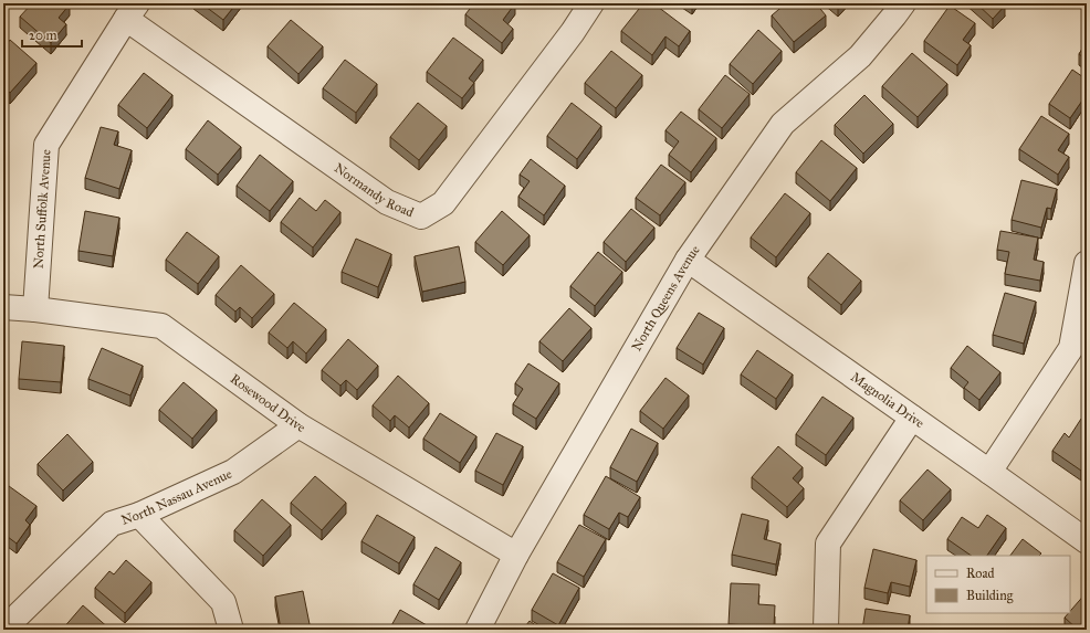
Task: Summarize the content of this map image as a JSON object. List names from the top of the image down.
{
  "streets": {
    "street": [
      "Normandy Road",
      "North Suffolk Avenue",
      "North Queens Avenue",
      "Magnolia Drive",
      "Rosewood Drive",
      "North Nassau Avenue"
    ]
  },
  "crossings": [
    ["Normandy Road", "North Suffolk Avenue"],
    ["North Suffolk Avenue", "Rosewood Drive"],
    ["North Queens Avenue", "Magnolia Drive"],
    ["North Queens Avenue", "Rosewood Drive"],
    ["Rosewood Drive", "North Nassau Avenue"]
  ],
  "legend": ["Road", "Building"],
  "scale_bar": "20 m"
}
